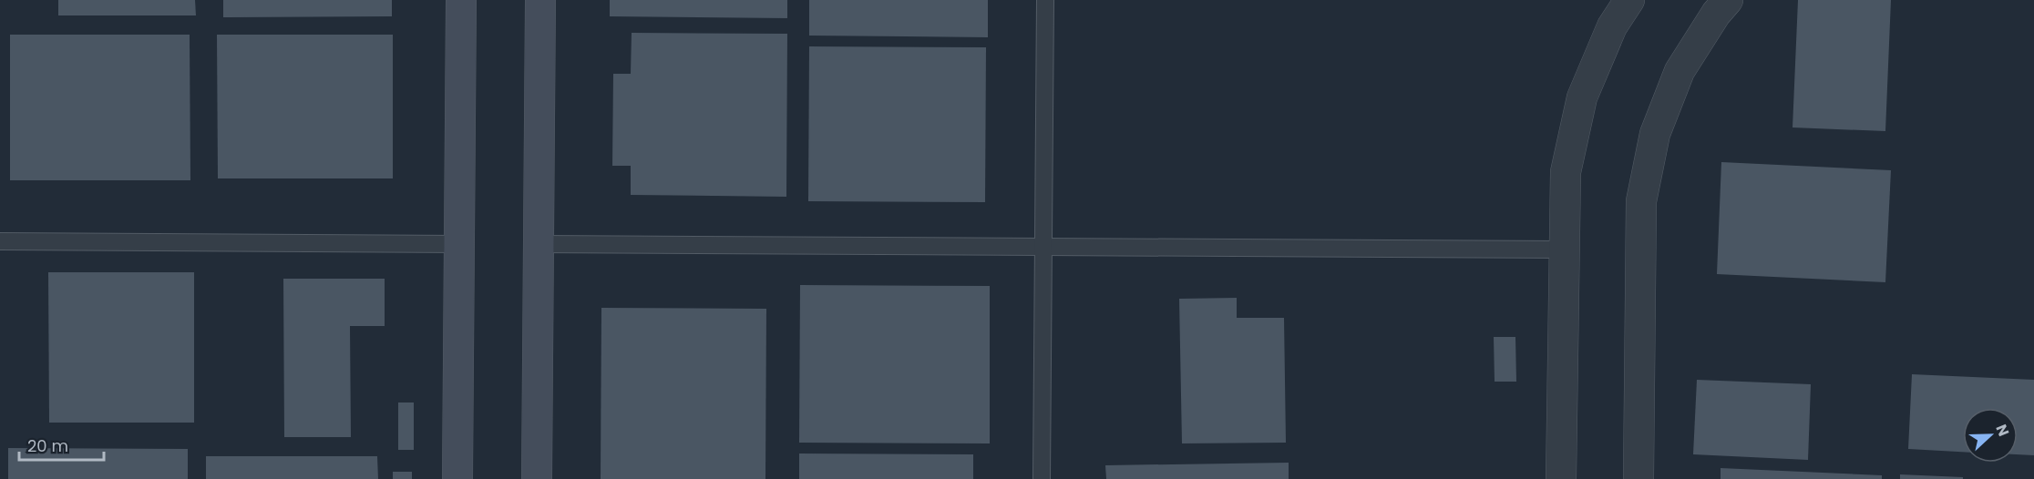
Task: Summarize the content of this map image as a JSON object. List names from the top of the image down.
{
  "scale_bar": "20 m",
  "north": "right"
}
